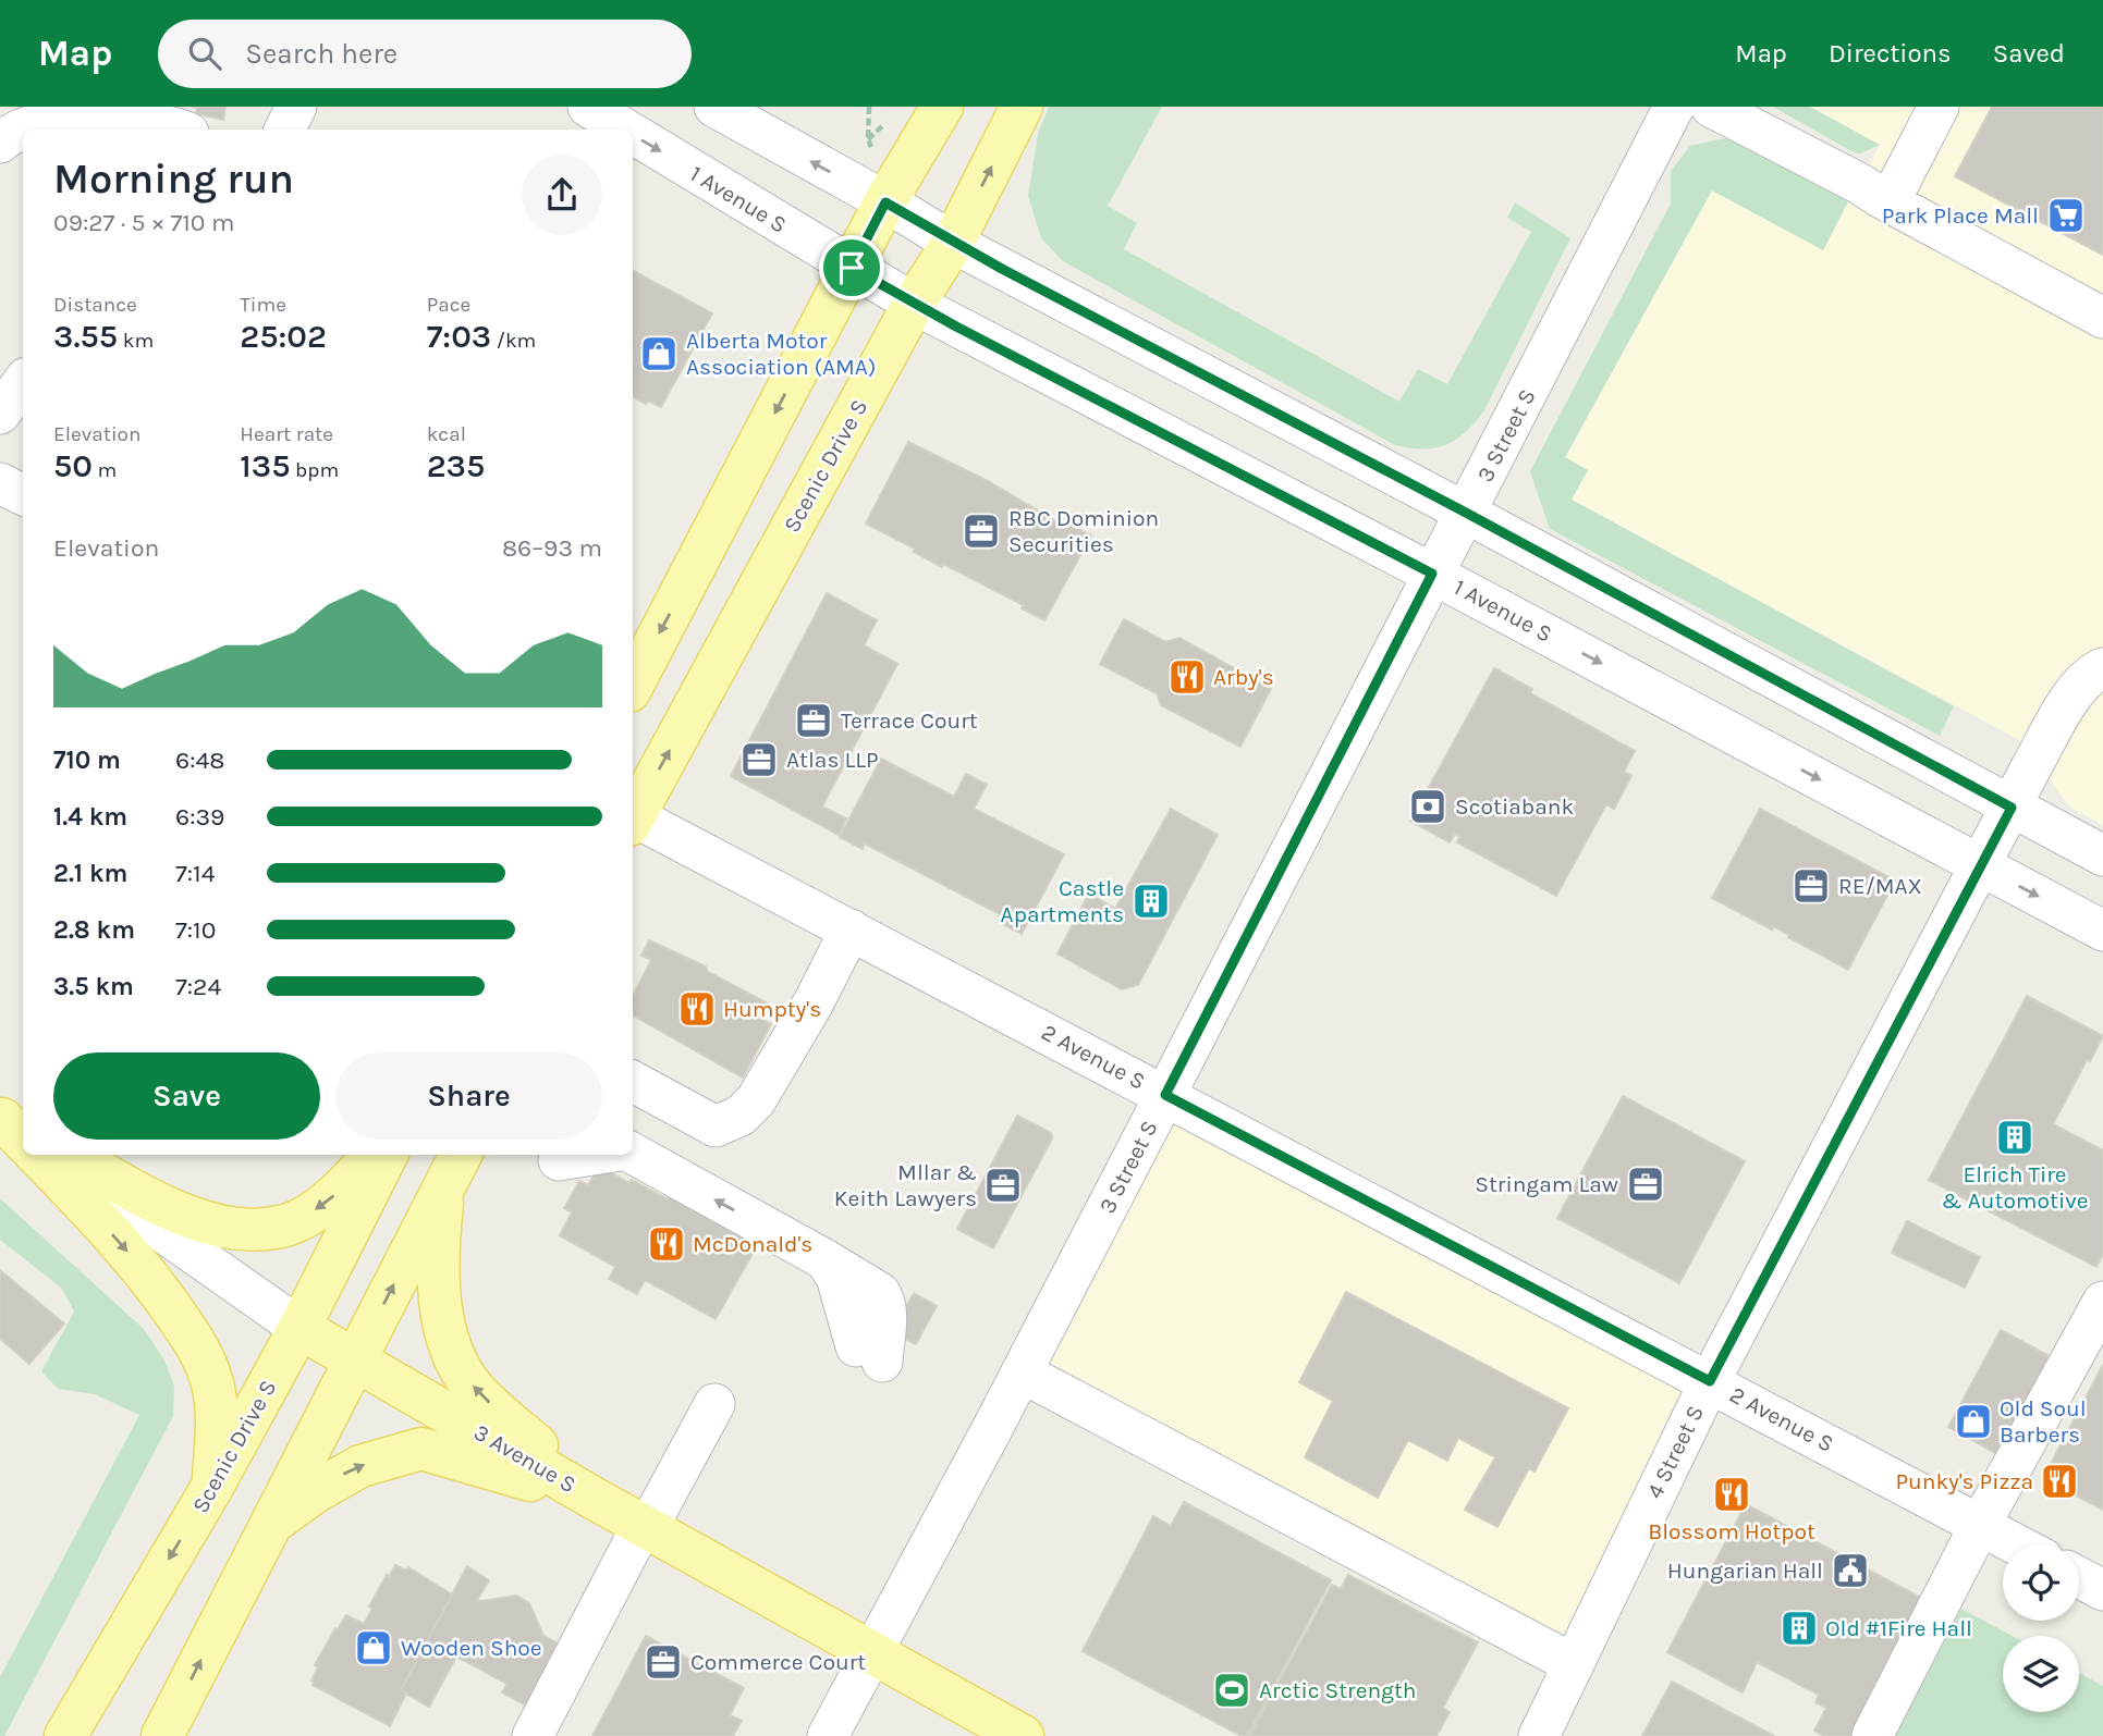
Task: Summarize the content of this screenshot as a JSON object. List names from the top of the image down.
{
  "streets": {
    "main road": ["Scenic Drive S", "3 Avenue S"],
    "street": [
      "1 Avenue S",
      "3 Street S",
      "2 Avenue S",
      "4 Street S"
    ]
  },
  "crossings": [
    ["1 Avenue S", "3 Street S"],
    ["1 Avenue S", "Scenic Drive S"],
    ["1 Avenue S", "4 Street S"],
    ["3 Street S", "2 Avenue S"],
    ["3 Street S", "3 Avenue S"],
    ["Scenic Drive S", "3 Avenue S"],
    ["2 Avenue S", "4 Street S"]
  ],
  "places": {
    "supermarket": ["Park Place Mall"],
    "shop": ["Alberta Motor Association (AMA)", "Old Soul Barbers", "Wooden Shoe"],
    "office": [
      "RBC Dominion Securities",
      "Terrace Court",
      "Atlas LLP",
      "RE/MAX",
      "Stringam Law",
      "Mllar & Keith Lawyers",
      "Commerce Court"
    ],
    "restaurant": [
      "Arby's",
      "Humpty's",
      "McDonald's",
      "Punky's Pizza",
      "Blossom Hotpot"
    ],
    "bank": ["Scotiabank"],
    "building": ["Castle Apartments", "Elrich Tire & Automotive", "Old #1Fire Hall"],
    "public building": ["Hungarian Hall"],
    "sports": ["Arctic Strength"]
  },
  "page": {
    "header": "Map",
    "search": "Search here",
    "nav": ["Map", "Directions", "Saved"],
    "heading": ["Morning run", "09:27 · 5 × 710 m"],
    "stats": [
      ["Distance", "3.55 km"],
      ["Time", "25:02"],
      ["Pace", "7:03 /km"],
      ["Elevation", "50 m"],
      ["Heart rate", "135 bpm"],
      ["kcal", "235"]
    ],
    "chart": ["Elevation", "86–93 m"],
    "list": [
      {
        "name": "710 m",
        "note": "6:48"
      },
      {
        "name": "1.4 km",
        "note": "6:39"
      },
      {
        "name": "2.1 km",
        "note": "7:14"
      },
      {
        "name": "2.8 km",
        "note": "7:10"
      },
      {
        "name": "3.5 km",
        "note": "7:24"
      }
    ],
    "buttons": ["Save", "Share"]
  }
}
